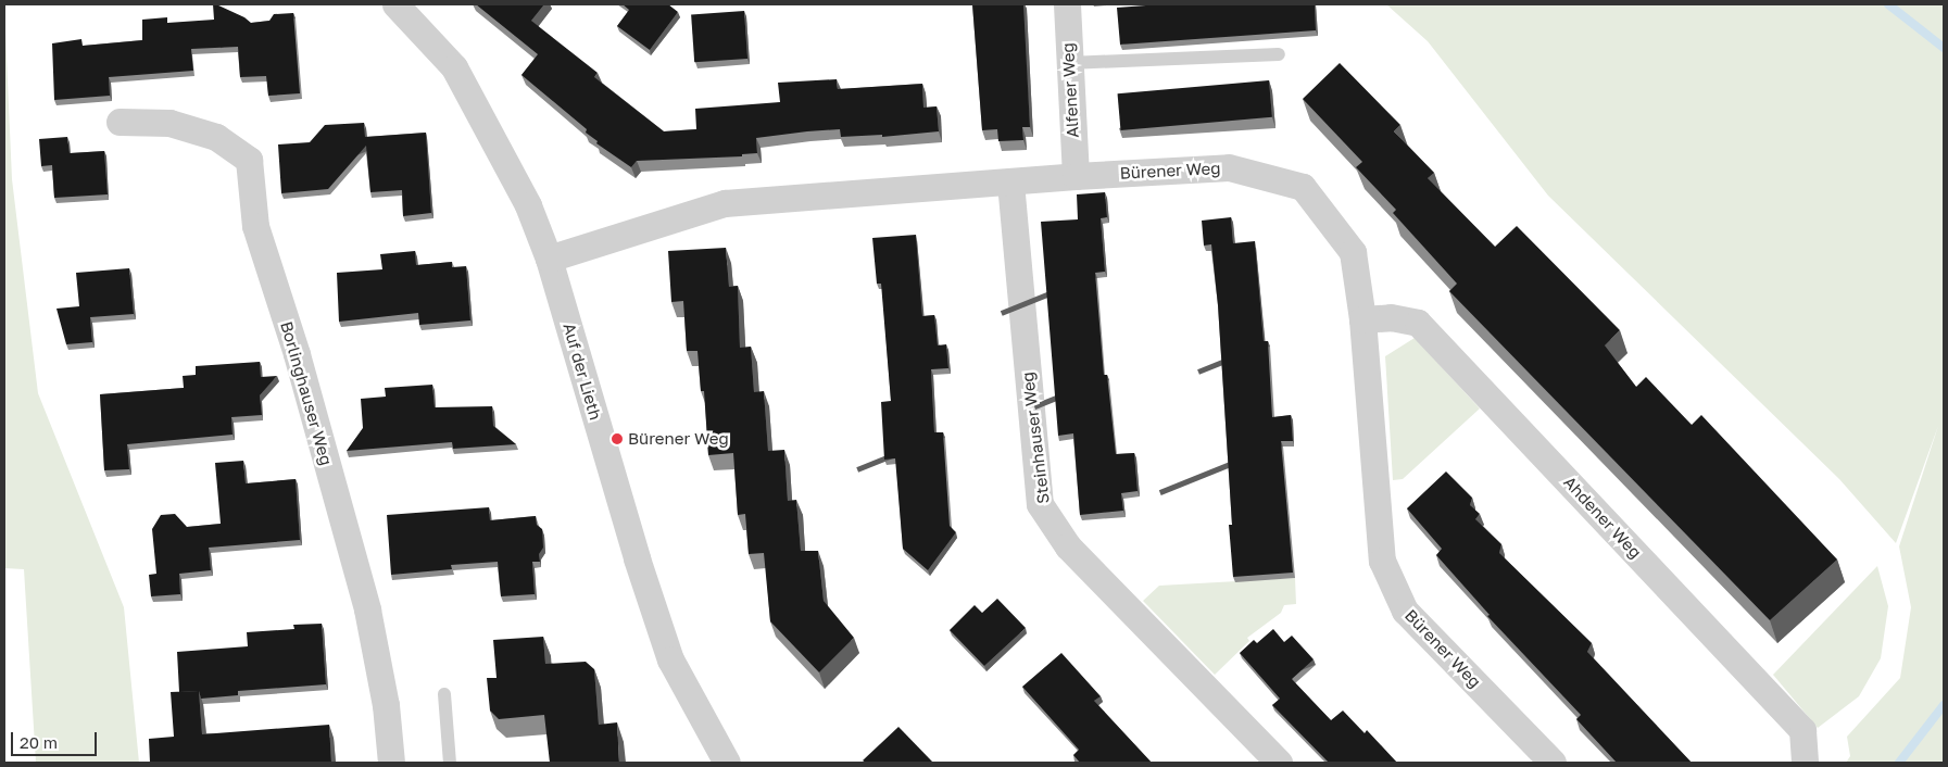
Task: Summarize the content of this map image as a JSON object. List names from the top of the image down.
{
  "streets": {
    "street": [
      "Alfener Weg",
      "Bürener Weg",
      "Auf der Lieth",
      "Borlinghauser Weg",
      "Steinhauser Weg",
      "Ahdener Weg"
    ]
  },
  "crossings": [
    ["Alfener Weg", "Bürener Weg"],
    ["Bürener Weg", "Auf der Lieth"],
    ["Bürener Weg", "Steinhauser Weg"],
    ["Bürener Weg", "Ahdener Weg"]
  ],
  "places": ["Bürener Weg"],
  "scale_bar": "20 m"
}
